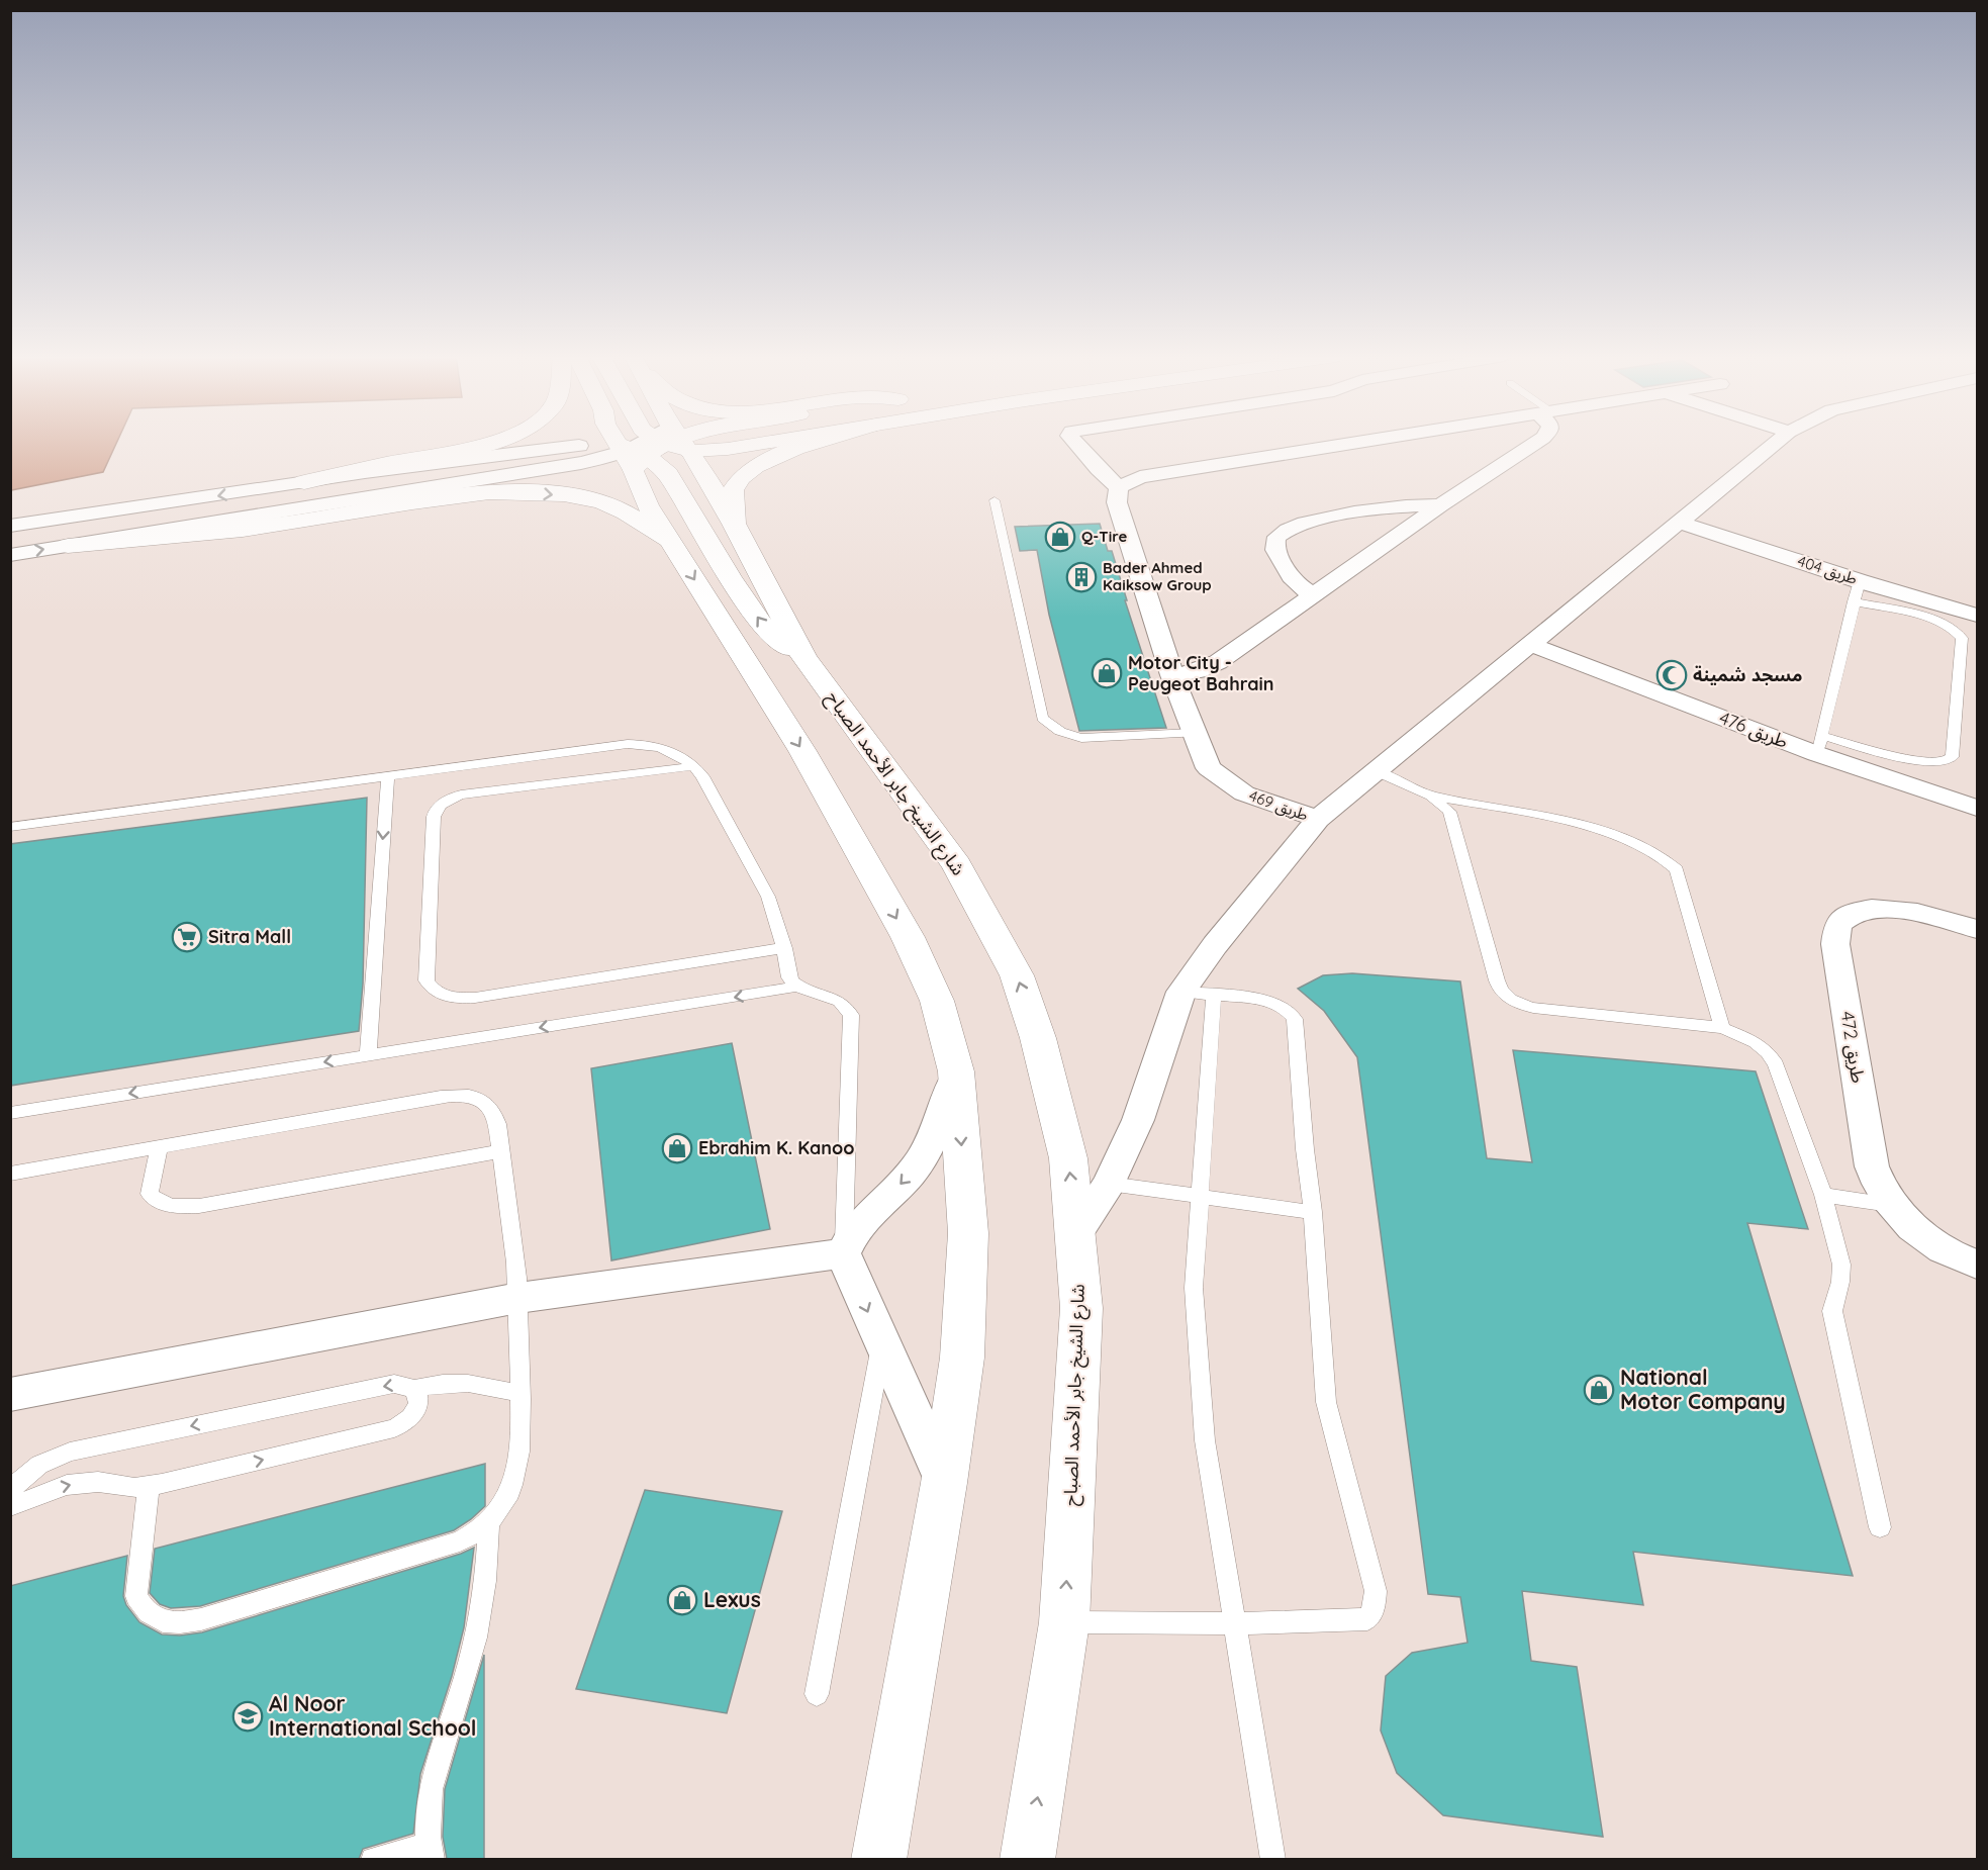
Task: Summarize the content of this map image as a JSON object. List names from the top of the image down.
{
  "streets": {
    "main road": ["شارع الشيخ جابر الأحمد الصباح"],
    "street": [
      "طريق 404",
      "طريق 476",
      "طريق 469",
      "طريق 472"
    ]
  },
  "places": {
    "shop": [
      "Q-Tire",
      "Motor City - Peugeot Bahrain",
      "Ebrahim K. Kanoo",
      "National Motor Company",
      "Lexus"
    ],
    "building": ["Bader Ahmed Kaiksow Group"],
    "mosque": ["مسجد شمينة"],
    "supermarket": ["Sitra Mall"],
    "school or university": ["Al Noor International School"]
  }
}
